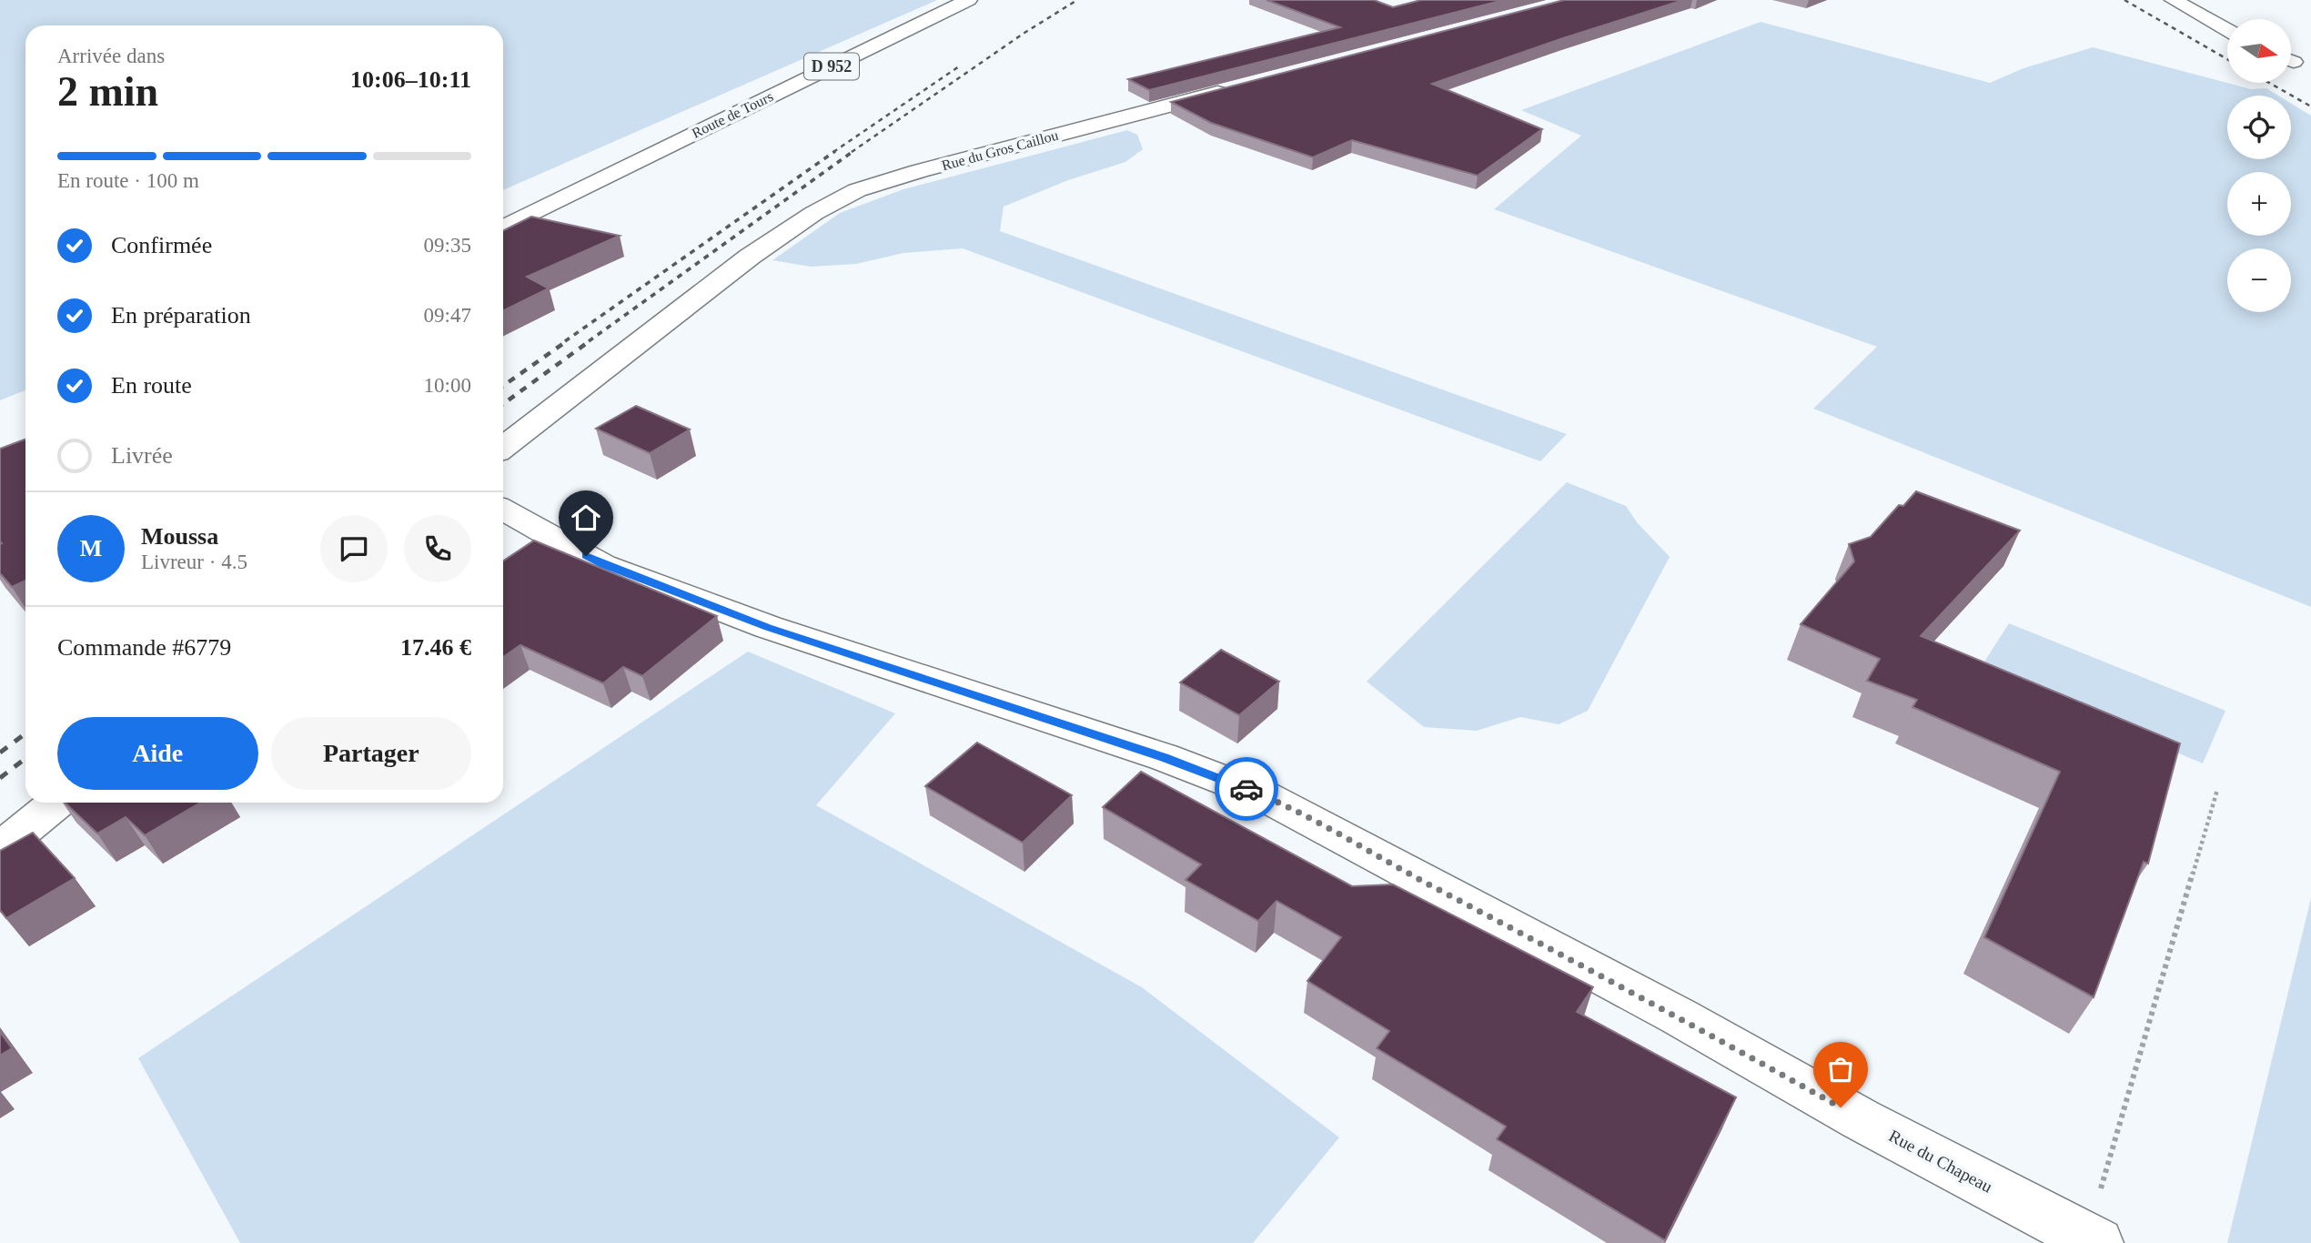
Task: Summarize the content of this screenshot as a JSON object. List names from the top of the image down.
{
  "streets": {
    "street": [
      "D 952",
      "Route de Tours",
      "Rue du Gros Caillou",
      "Rue du Chapeau"
    ]
  },
  "north": "right",
  "page": {
    "map_buttons": ["+", "−"],
    "heading": ["2 min", "Arrivée dans", "10:06–10:11"],
    "panel": [
      "Moussa",
      "Livreur · 4.5",
      "Commande #6779",
      "17.46 €"
    ],
    "bar": "En route · 100 m",
    "list": [
      ["Confirmée", "09:35"],
      ["En préparation", "09:47"],
      ["En route", "10:00"],
      "Livrée"
    ],
    "round": "M",
    "buttons": ["Aide", "Partager"]
  }
}
